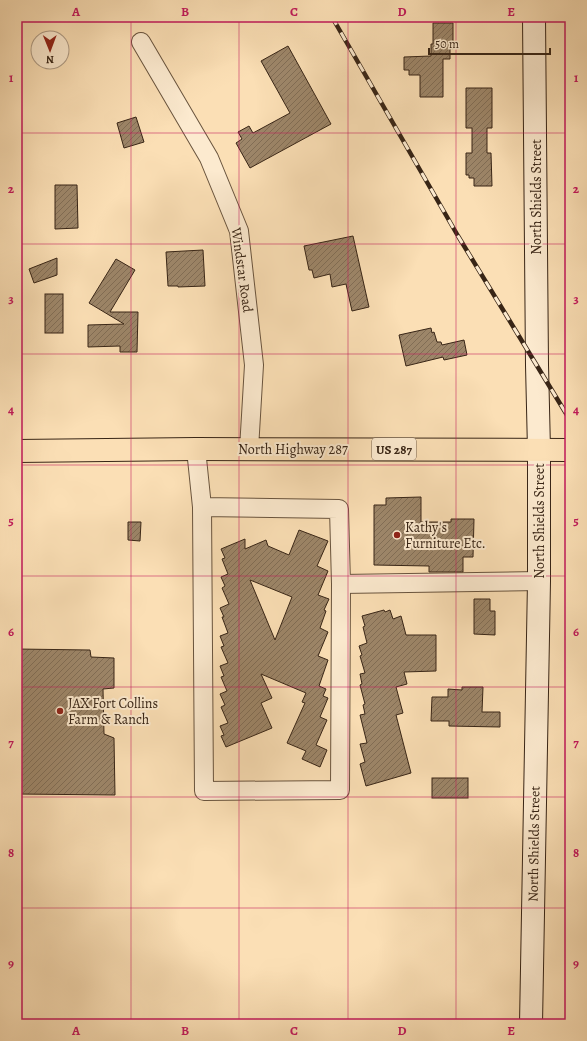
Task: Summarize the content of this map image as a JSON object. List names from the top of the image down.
{
  "streets": {
    "highway": ["North Highway 287", "US 287"],
    "street": ["North Shields Street", "Windstar Road"]
  },
  "crossings": [
    ["North Shields Street", "North Highway 287"],
    ["Windstar Road", "North Highway 287"]
  ],
  "places": ["Kathy's Furniture Etc.", "JAX Fort Collins Farm & Ranch"],
  "scale_bar": "50 m",
  "north": "bottom",
  "grid": {
    "columns": [
      "A",
      "B",
      "C",
      "D",
      "E"
    ],
    "rows": [
      "1",
      "2",
      "3",
      "4",
      "5",
      "6",
      "7",
      "8",
      "9"
    ]
  }
}
